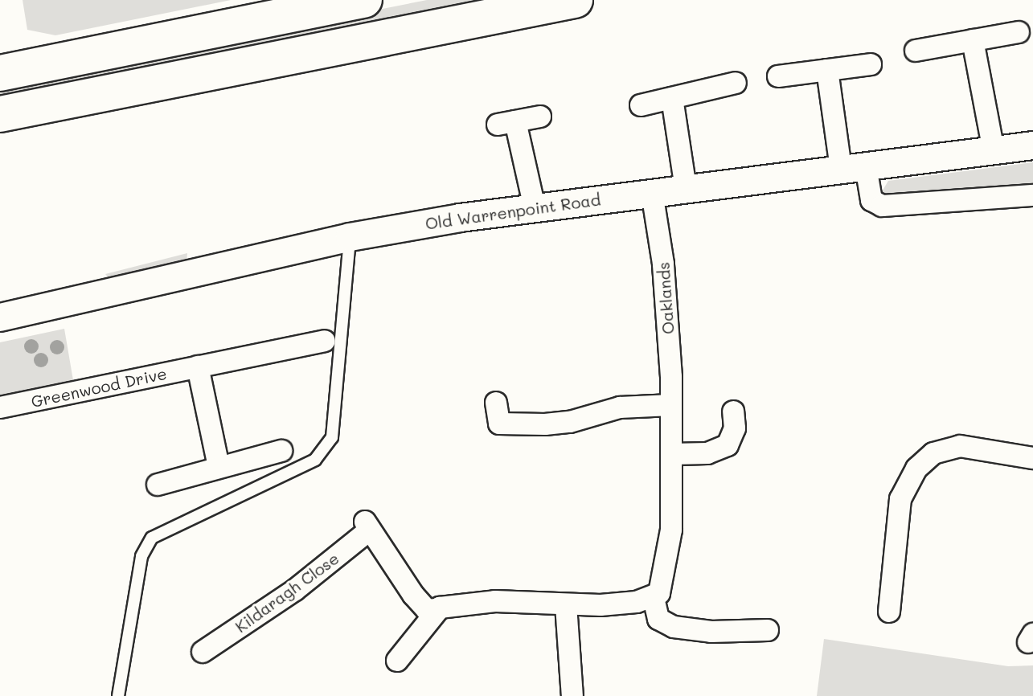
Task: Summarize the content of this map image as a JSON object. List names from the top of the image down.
{
  "streets": {
    "street": [
      "Old Warrenpoint Road",
      "Oaklands",
      "Greenwood Drive",
      "Kildaragh Close"
    ]
  },
  "crossings": [
    ["Old Warrenpoint Road", "Oaklands"]
  ]
}
